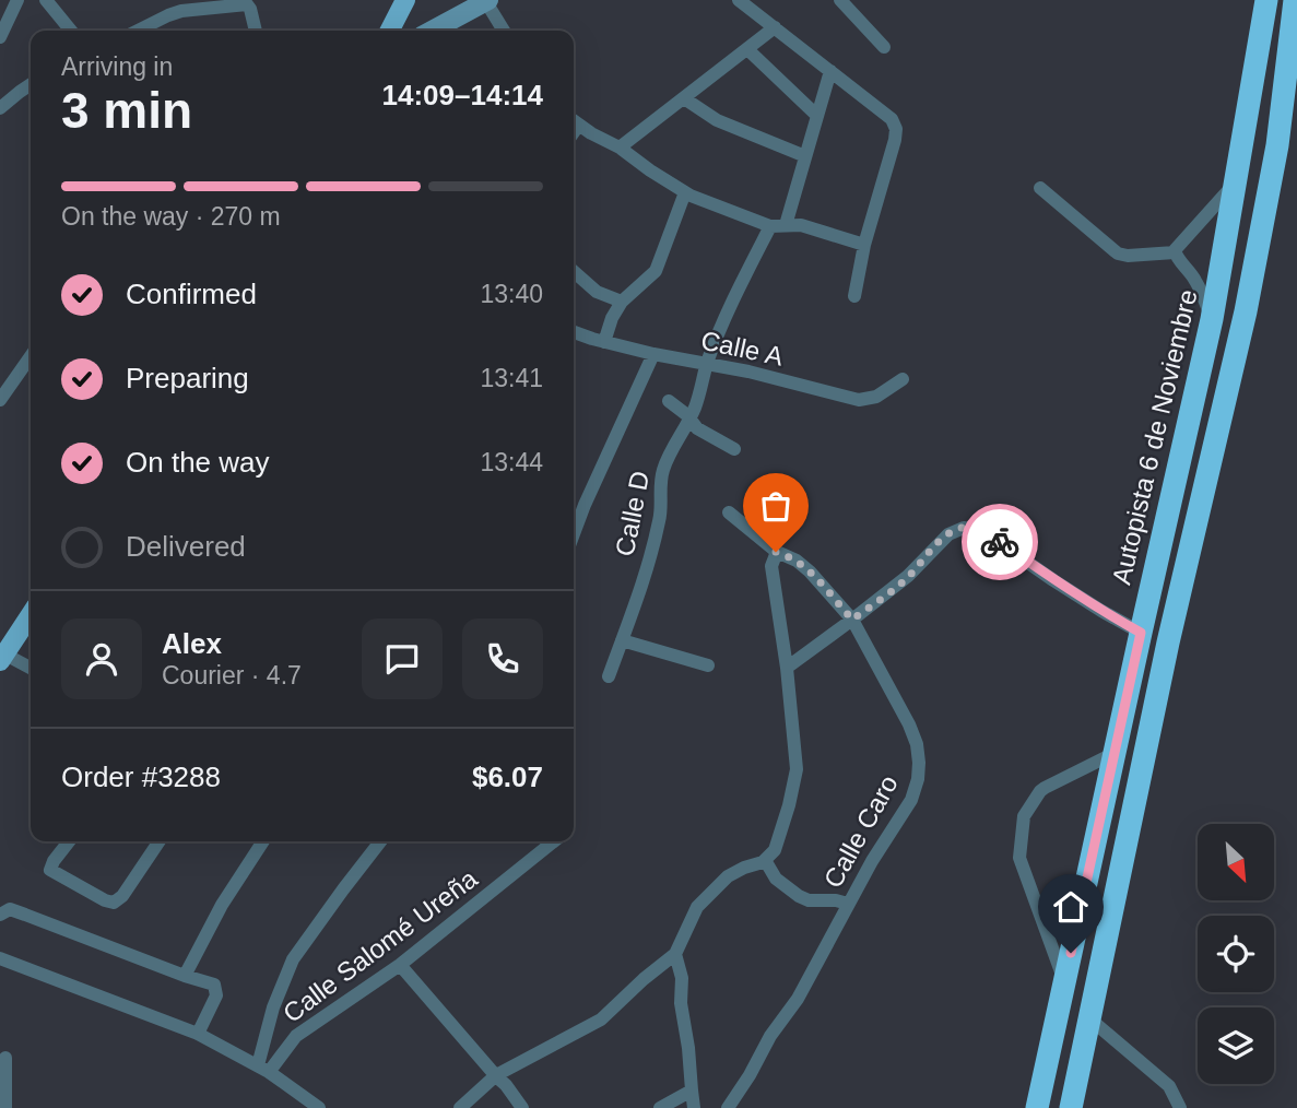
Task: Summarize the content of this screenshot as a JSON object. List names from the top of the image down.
{
  "streets": {
    "highway": ["Autopista 6 de Noviembre"],
    "street": [
      "Calle A",
      "Calle D",
      "Calle Caro",
      "Calle Salomé Ureña"
    ]
  },
  "crossings": [
    ["Calle A", "Calle D"]
  ],
  "north": "bottom right",
  "page": {
    "heading": ["3 min", "Arriving in", "14:09–14:14"],
    "panel": [
      "Alex",
      "Courier · 4.7",
      "Order #3288",
      "$6.07"
    ],
    "bar": "On the way · 270 m",
    "list": [
      ["Confirmed", "13:40"],
      ["Preparing", "13:41"],
      ["On the way", "13:44"],
      "Delivered"
    ]
  }
}
